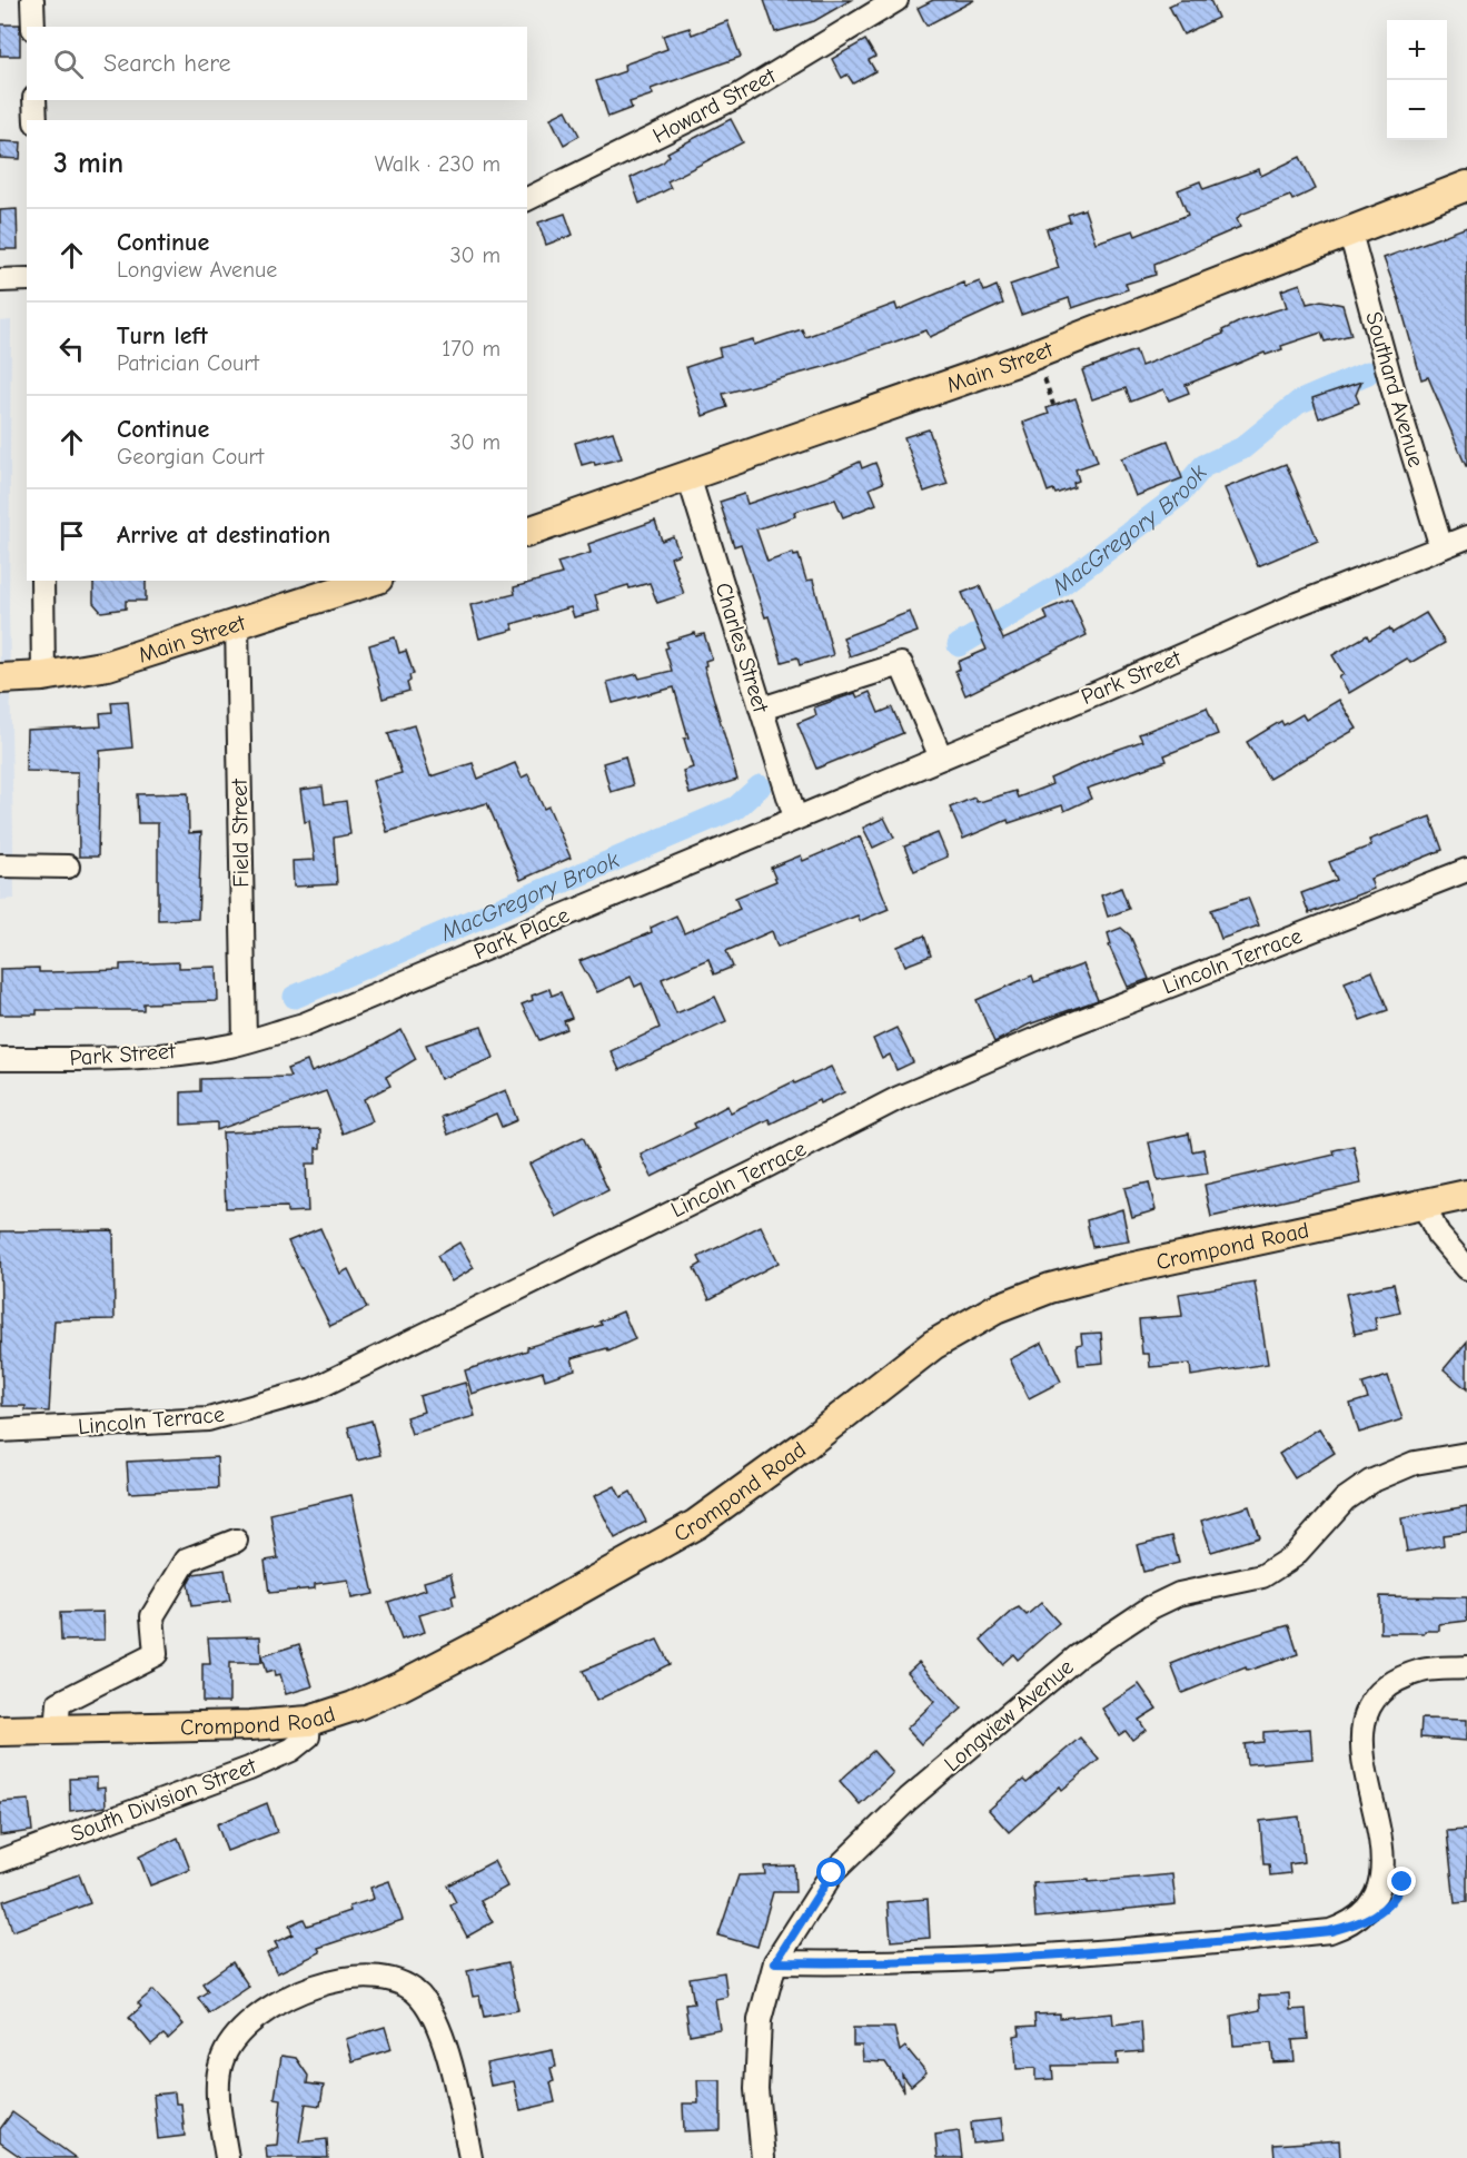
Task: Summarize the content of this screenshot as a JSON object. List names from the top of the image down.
{
  "streets": {
    "main road": ["Main Street", "Crompond Road"],
    "street": [
      "Howard Street",
      "Southard Avenue",
      "Charles Street",
      "Park Street",
      "Field Street",
      "Park Place",
      "Lincoln Terrace",
      "Longview Avenue",
      "South Division Street"
    ]
  },
  "crossings": [
    ["Main Street", "Southard Avenue"],
    ["Main Street", "Charles Street"],
    ["Main Street", "Field Street"],
    ["Southard Avenue", "Park Street"],
    ["Charles Street", "Park Street"],
    ["Charles Street", "Park Place"],
    ["Park Street", "Field Street"],
    ["Park Street", "Park Place"],
    ["Field Street", "Park Place"],
    ["Crompond Road", "South Division Street"]
  ],
  "water": ["MacGregory Brook"],
  "page": {
    "map_buttons": ["+", "−"],
    "search": "Search here",
    "heading": ["3 min", "Walk · 230 m"],
    "list": [
      ["Continue", "Longview Avenue", "30 m"],
      ["Turn left", "Patrician Court", "170 m"],
      ["Continue", "Georgian Court", "30 m"],
      "Arrive at destination"
    ]
  }
}
